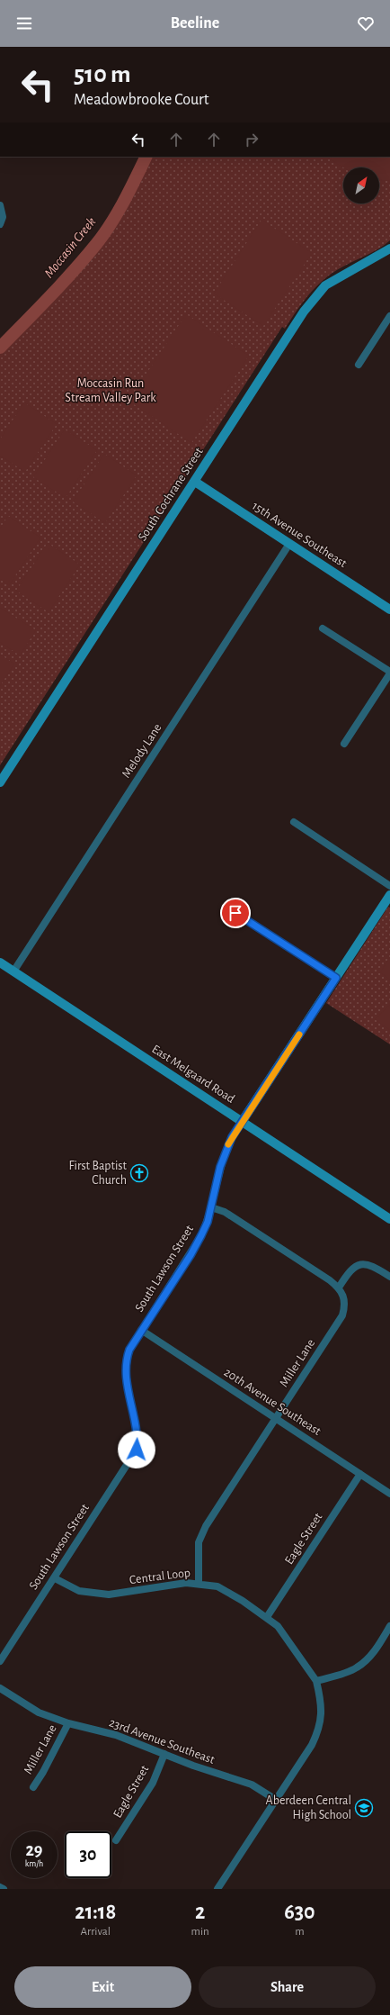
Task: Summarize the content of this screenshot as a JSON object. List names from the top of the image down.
{
  "streets": {
    "street": [
      "South Cochrane Street",
      "15th Avenue Southeast",
      "Melody Lane",
      "East Melgaard Road",
      "South Lawson Street",
      "Miller Lane",
      "20th Avenue Southeast",
      "Eagle Street",
      "Central Loop",
      "23rd Avenue Southeast"
    ]
  },
  "crossings": [
    ["South Cochrane Street", "15th Avenue Southeast"],
    ["15th Avenue Southeast", "Melody Lane"],
    ["Melody Lane", "East Melgaard Road"],
    ["East Melgaard Road", "South Lawson Street"],
    ["South Lawson Street", "20th Avenue Southeast"],
    ["South Lawson Street", "Central Loop"],
    ["Miller Lane", "20th Avenue Southeast"],
    ["Miller Lane", "Central Loop"],
    ["Miller Lane", "23rd Avenue Southeast"],
    ["20th Avenue Southeast", "Eagle Street"],
    ["Eagle Street", "Central Loop"],
    ["Eagle Street", "23rd Avenue Southeast"]
  ],
  "water": ["Moccasin Creek"],
  "parks": ["Moccasin Run Stream Valley Park"],
  "places": {
    "church": ["First Baptist Church"],
    "school or university": ["Aberdeen Central High School"]
  },
  "north": "top right",
  "page": {
    "header": "Beeline",
    "turn": ["510 m", "Meadowbrooke Court"],
    "speed": "29 km/h",
    "limit": "30",
    "eta": [
      "21:18",
      "Arrival",
      "2",
      "min",
      "630",
      "m"
    ],
    "buttons": ["Exit", "Share"]
  }
}
